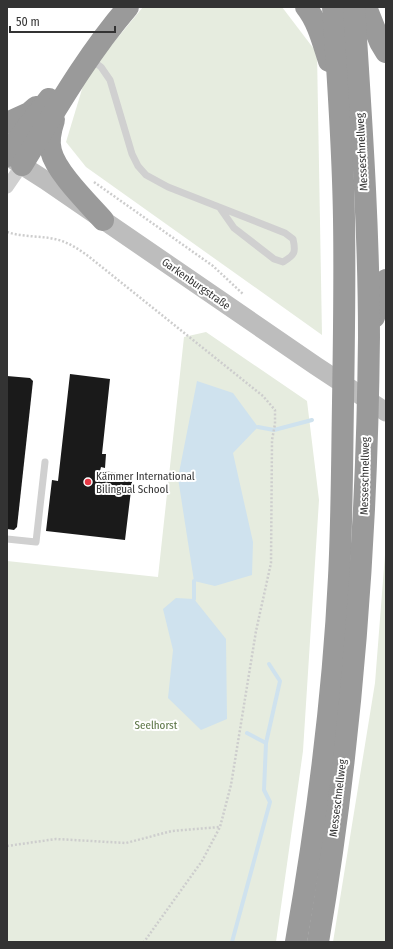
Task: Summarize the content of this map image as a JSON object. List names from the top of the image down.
{
  "streets": {
    "highway": ["Messeschnellweg"],
    "main road": ["Garkenburgstraße"]
  },
  "parks": ["Seelhorst"],
  "places": ["Kämmer International Bilingual School"],
  "scale_bar": "50 m"
}
